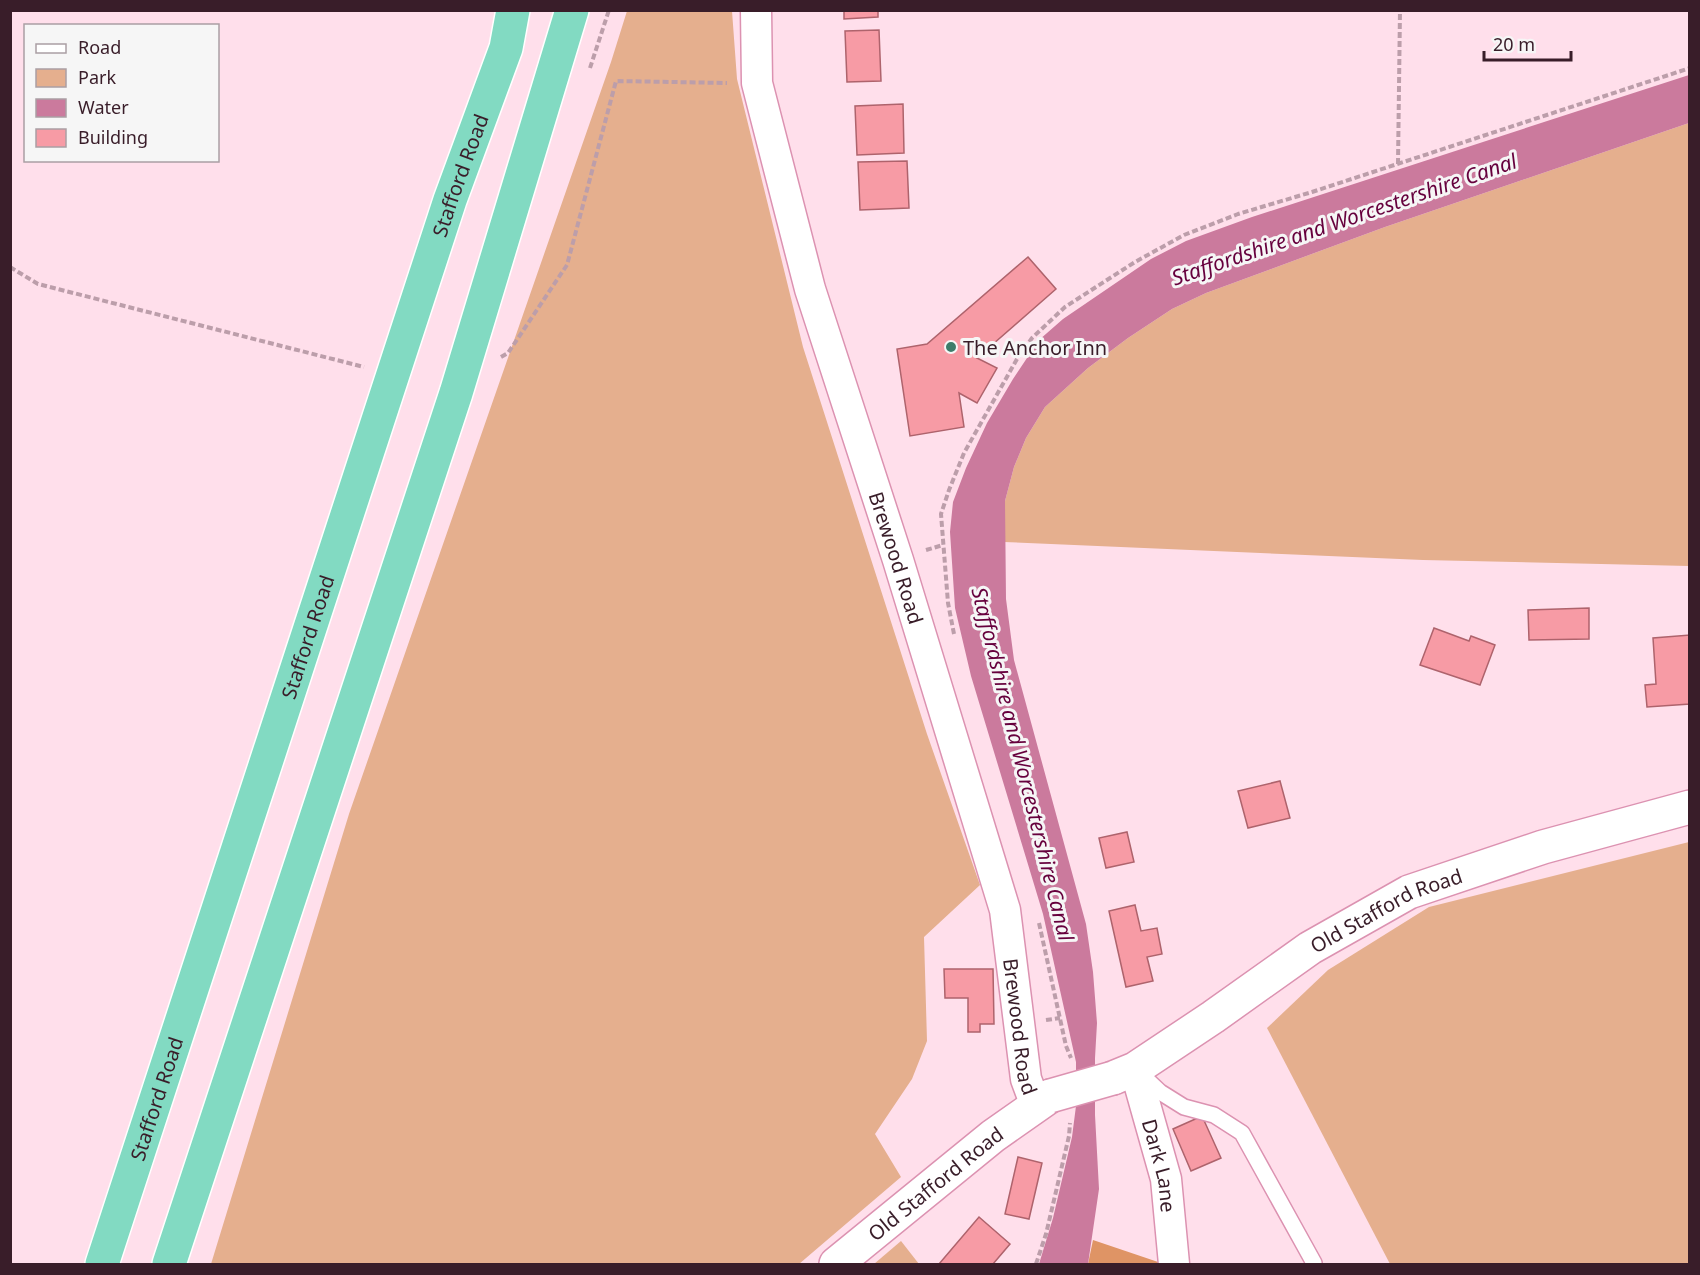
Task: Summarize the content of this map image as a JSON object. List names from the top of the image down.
{
  "streets": {
    "highway": ["Stafford Road"],
    "street": ["Brewood Road", "Old Stafford Road", "Dark Lane"]
  },
  "crossings": [
    ["Brewood Road", "Old Stafford Road"],
    ["Old Stafford Road", "Dark Lane"]
  ],
  "water": ["Staffordshire and Worcestershire Canal"],
  "places": ["The Anchor Inn"],
  "legend": [
    "Road",
    "Park",
    "Water",
    "Building"
  ],
  "scale_bar": "20 m"
}
